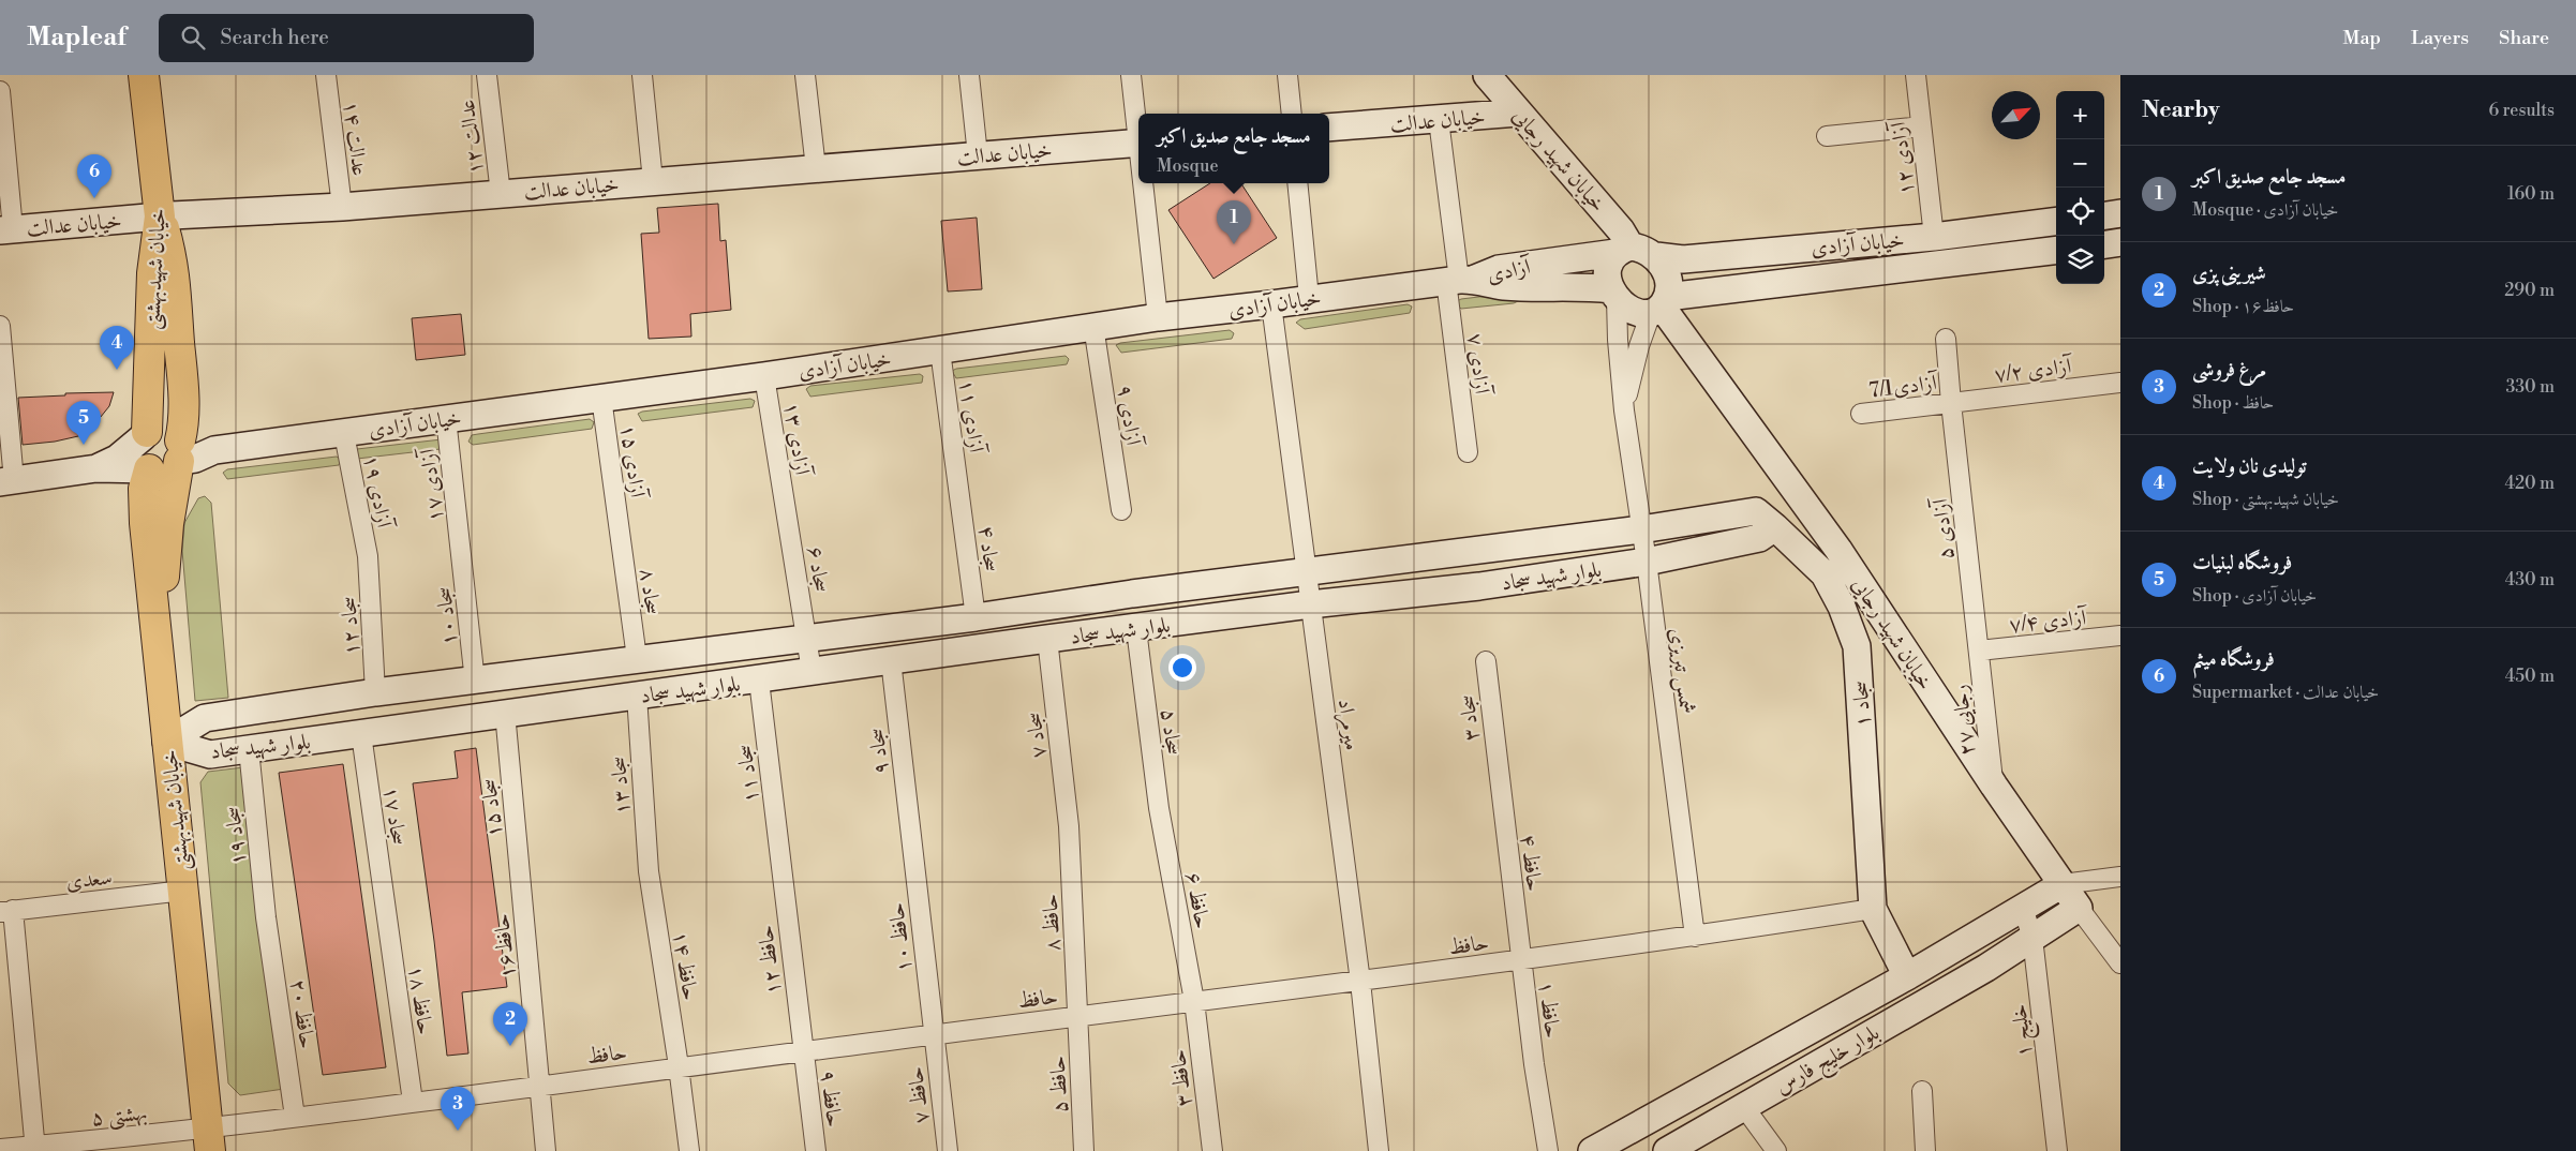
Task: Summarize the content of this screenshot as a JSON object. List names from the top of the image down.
{
  "streets": {
    "main road": ["خیابان شهیدبهشتی"],
    "street": [
      "خیابان عدالت",
      "عدالت ۱۲",
      "عدالت ۱۴",
      "آزادی ۱۲",
      "خیابان شهید رجایی",
      "خیابان آزادی",
      "آزادی",
      "آزادی ۷",
      "آزادی ۷/۲",
      "آزادی7/1",
      "آزادی ۹",
      "آزادی ۱۱",
      "آزادی ۱۳",
      "آزادی ۱۵",
      "آزادی ۱۷",
      "آزادی ۱۹",
      "آزادی ۵",
      "سجاد ۴",
      "سجاد ۶",
      "بلوار شهید سجاد",
      "سجاد ۸",
      "سجاد ۱۰",
      "آزادی ۷/۴",
      "سجاد ۱۲",
      "شمس تبریزی",
      "سجاد ۱",
      "سجاد ۳",
      "رجایی ۲۷",
      "میرمراد",
      "سجاد ۵",
      "سجاد ۷",
      "سجاد ۹",
      "سجاد ۱۱",
      "سجاد ۱۳",
      "سجاد ۱۵",
      "سجاد ۱۷",
      "سجاد ۱۹",
      "حافظ ۴",
      "سعدی",
      "حافظ ۶",
      "حافظ ۸",
      "حافظ ۱۰",
      "حافظ",
      "حافظ۱۶",
      "حافظ ۱۲",
      "حافظ ۱۴",
      "حافظ ۱۸",
      "حافظ ۱",
      "حافظ ۲۰",
      "خلیج ۱",
      "بلوار خلیج فارس",
      "حافظ ۳",
      "حافظ ۵",
      "حافظ ۷",
      "حافظ ۹",
      "بهشتی ۵"
    ]
  },
  "crossings": [
    ["خیابان عدالت", "عدالت ۱۲"],
    ["خیابان عدالت", "عدالت ۱۴"],
    ["خیابان عدالت", "خیابان شهید رجایی"],
    ["خیابان عدالت", "خیابان شهیدبهشتی"],
    ["خیابان عدالت", "آزادی ۷"],
    ["آزادی ۱۲", "خیابان آزادی"],
    ["خیابان شهید رجایی", "خیابان آزادی"],
    ["خیابان شهید رجایی", "آزادی"],
    ["خیابان شهید رجایی", "شمس تبریزی"],
    ["خیابان شهید رجایی", "رجایی ۲۷"],
    ["خیابان شهید رجایی", "بلوار خلیج فارس"],
    ["خیابان آزادی", "خیابان شهیدبهشتی"],
    ["خیابان آزادی", "آزادی"],
    ["خیابان آزادی", "آزادی ۷"],
    ["خیابان آزادی", "آزادی ۹"],
    ["خیابان آزادی", "آزادی ۱۱"],
    ["خیابان آزادی", "آزادی ۱۳"],
    ["خیابان آزادی", "آزادی ۱۵"],
    ["خیابان آزادی", "آزادی ۱۷"],
    ["خیابان آزادی", "آزادی ۱۹"],
    ["خیابان آزادی", "شمس تبریزی"],
    ["خیابان آزادی", "میرمراد"],
    ["خیابان شهیدبهشتی", "بلوار شهید سجاد"],
    ["خیابان شهیدبهشتی", "سعدی"],
    ["خیابان شهیدبهشتی", "حافظ"],
    ["خیابان شهیدبهشتی", "بهشتی ۵"],
    ["آزادی", "آزادی ۷"],
    ["آزادی", "شمس تبریزی"],
    ["آزادی ۷/۲", "آزادی7/1"],
    ["آزادی ۷/۲", "آزادی ۵"],
    ["آزادی7/1", "آزادی ۵"],
    ["آزادی ۱۱", "سجاد ۴"],
    ["آزادی ۱۳", "سجاد ۶"],
    ["آزادی ۱۵", "سجاد ۸"],
    ["آزادی ۱۷", "سجاد ۱۰"],
    ["آزادی ۱۹", "سجاد ۱۲"],
    ["آزادی ۵", "آزادی ۷/۴"],
    ["آزادی ۵", "رجایی ۲۷"],
    ["سجاد ۴", "بلوار شهید سجاد"],
    ["سجاد ۶", "بلوار شهید سجاد"],
    ["بلوار شهید سجاد", "سجاد ۸"],
    ["بلوار شهید سجاد", "سجاد ۱۰"],
    ["بلوار شهید سجاد", "سجاد ۱۲"],
    ["بلوار شهید سجاد", "شمس تبریزی"],
    ["بلوار شهید سجاد", "سجاد ۱"],
    ["بلوار شهید سجاد", "میرمراد"],
    ["بلوار شهید سجاد", "سجاد ۵"],
    ["بلوار شهید سجاد", "سجاد ۷"],
    ["بلوار شهید سجاد", "سجاد ۹"],
    ["بلوار شهید سجاد", "سجاد ۱۱"],
    ["بلوار شهید سجاد", "سجاد ۱۳"],
    ["بلوار شهید سجاد", "سجاد ۱۵"],
    ["بلوار شهید سجاد", "سجاد ۱۷"],
    ["بلوار شهید سجاد", "سجاد ۱۹"],
    ["آزادی ۷/۴", "رجایی ۲۷"],
    ["شمس تبریزی", "حافظ"],
    ["سجاد ۱", "حافظ"],
    ["سجاد ۳", "حافظ ۴"],
    ["میرمراد", "حافظ"],
    ["سجاد ۵", "حافظ ۶"],
    ["سجاد ۷", "حافظ ۸"],
    ["سجاد ۹", "حافظ ۱۰"],
    ["سجاد ۱۱", "حافظ ۱۲"],
    ["سجاد ۱۳", "حافظ ۱۴"],
    ["سجاد ۱۵", "حافظ۱۶"],
    ["سجاد ۱۷", "حافظ ۱۸"],
    ["سجاد ۱۹", "حافظ ۲۰"],
    ["حافظ ۴", "حافظ"],
    ["حافظ ۴", "حافظ ۱"],
    ["حافظ ۶", "حافظ"],
    ["حافظ ۶", "حافظ ۳"],
    ["حافظ ۸", "حافظ"],
    ["حافظ ۸", "حافظ ۵"],
    ["حافظ ۱۰", "حافظ"],
    ["حافظ ۱۰", "حافظ ۷"],
    ["حافظ", "حافظ۱۶"],
    ["حافظ", "حافظ ۱۲"],
    ["حافظ", "حافظ ۱۴"],
    ["حافظ", "حافظ ۱۸"],
    ["حافظ", "حافظ ۱"],
    ["حافظ", "حافظ ۲۰"],
    ["حافظ", "حافظ ۳"],
    ["حافظ", "حافظ ۵"],
    ["حافظ", "حافظ ۷"],
    ["حافظ", "حافظ ۹"],
    ["حافظ", "بهشتی ۵"],
    ["حافظ ۱۲", "حافظ ۹"],
    ["خلیج ۱", "بلوار خلیج فارس"]
  ],
  "north": "top right",
  "page": {
    "header": "Mapleaf",
    "search": "Search here",
    "nav": ["Map", "Layers", "Share"],
    "heading": ["Nearby", "6 results"],
    "map_buttons": ["+", "−"],
    "popup": ["مسجد جامع صدیق اکبر", "Mosque"],
    "list": [
      {
        "mark": "1",
        "name": "مسجد جامع صدیق اکبر",
        "note": "Mosque · خیابان آزادی",
        "value": "160 m"
      },
      {
        "mark": "2",
        "name": "شیرینی پزی",
        "note": "Shop · حافظ۱۶",
        "value": "290 m"
      },
      {
        "mark": "3",
        "name": "مرغ فروشی",
        "note": "Shop · حافظ",
        "value": "330 m"
      },
      {
        "mark": "4",
        "name": "تولیدی نان ولایت",
        "note": "Shop · خیابان شهیدبهشتی",
        "value": "420 m"
      },
      {
        "mark": "5",
        "name": "فروشگاه لبنیات",
        "note": "Shop · خیابان آزادی",
        "value": "430 m"
      },
      {
        "mark": "6",
        "name": "فروشگاه میثم",
        "note": "Supermarket · خیابان عدالت",
        "value": "450 m"
      }
    ],
    "pins": [
      "6",
      "1",
      "4",
      "5",
      "2",
      "3"
    ]
  }
}
